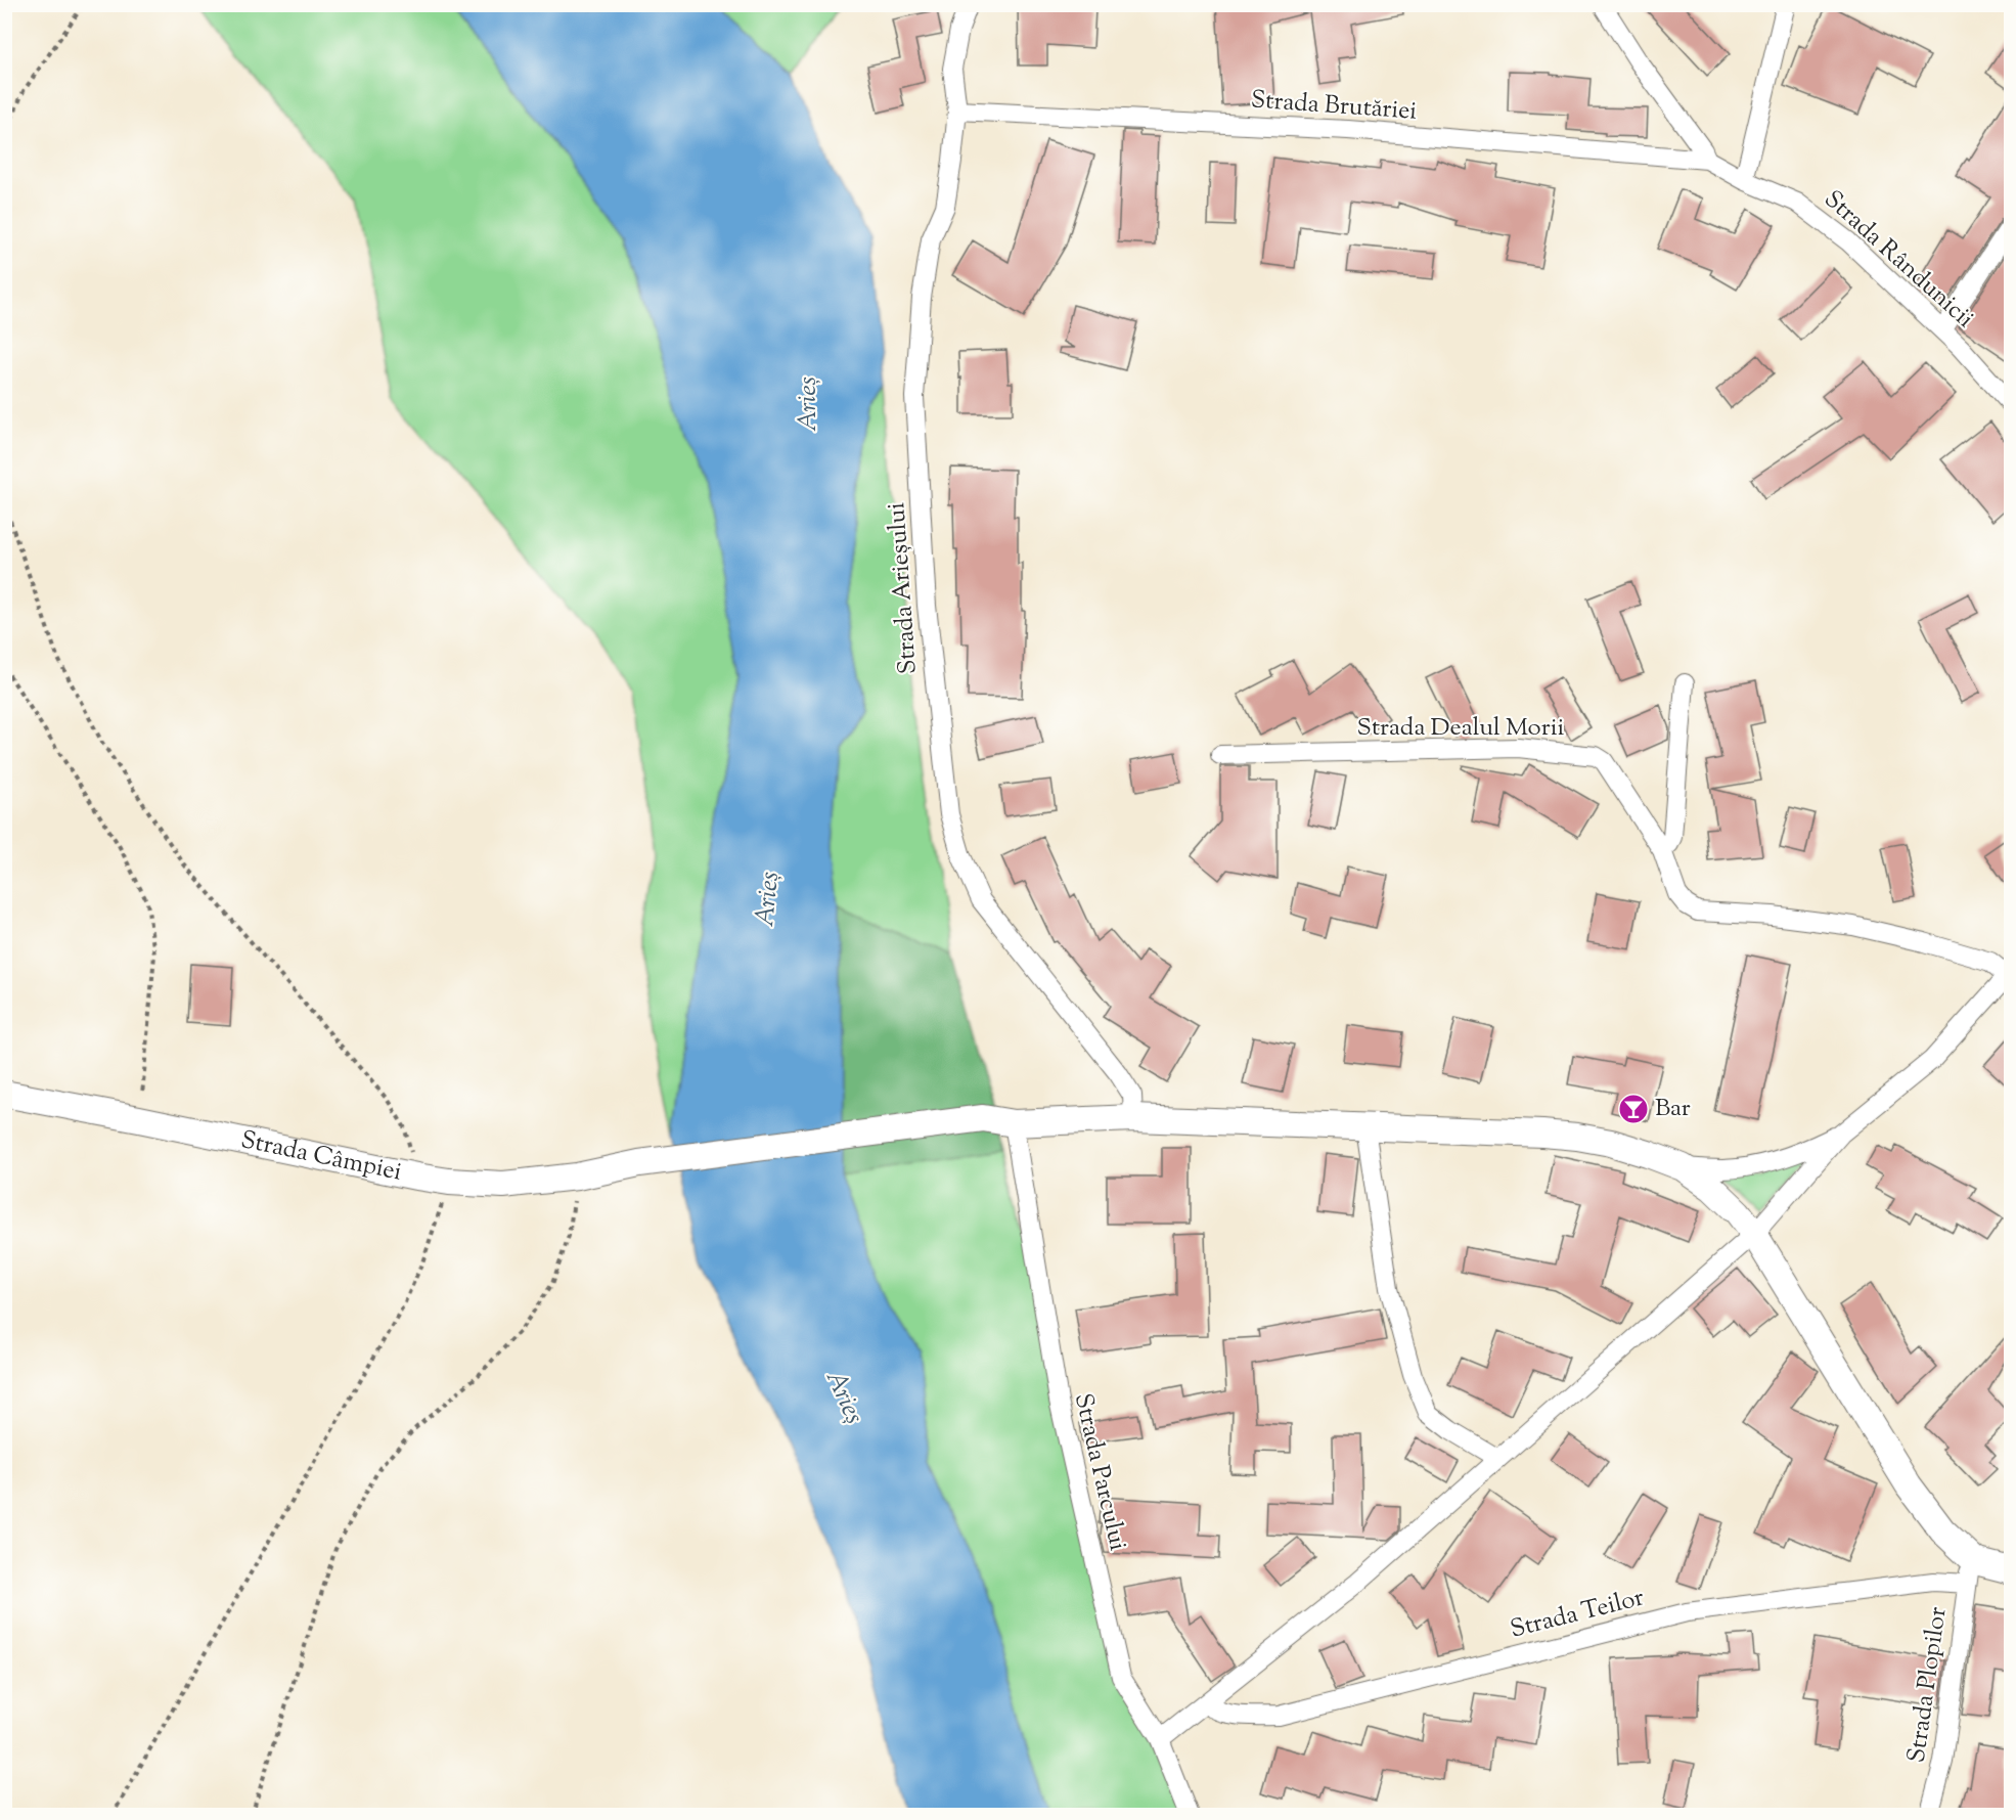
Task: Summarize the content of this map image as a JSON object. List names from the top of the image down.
{
  "streets": {
    "main road": ["Strada Câmpiei"],
    "street": [
      "Strada Brutăriei",
      "Strada Rândunicii",
      "Strada Arieșului",
      "Strada Dealul Morii",
      "Strada Parcului",
      "Strada Teilor",
      "Strada Plopilor"
    ]
  },
  "crossings": [
    ["Strada Brutăriei", "Strada Rândunicii"],
    ["Strada Brutăriei", "Strada Arieșului"],
    ["Strada Arieșului", "Strada Câmpiei"],
    ["Strada Câmpiei", "Strada Parcului"],
    ["Strada Câmpiei", "Strada Teilor"],
    ["Strada Câmpiei", "Strada Plopilor"],
    ["Strada Teilor", "Strada Plopilor"]
  ],
  "water": ["Arieș"],
  "places": {
    "bar": ["Bar"]
  }
}
